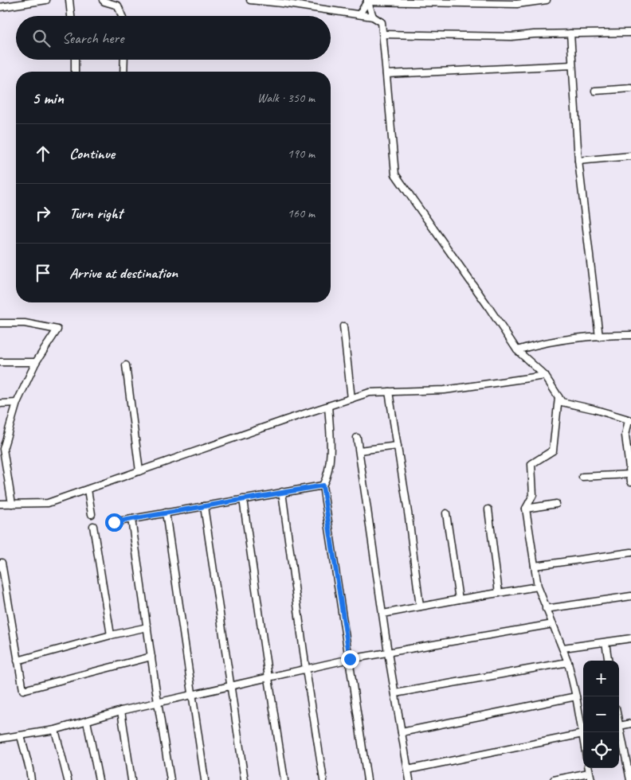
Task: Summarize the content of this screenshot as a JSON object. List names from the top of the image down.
{
  "page": {
    "search": "Search here",
    "heading": ["5 min", "Walk · 350 m"],
    "list": [
      ["Continue", "190 m"],
      ["Turn right", "160 m"],
      "Arrive at destination"
    ],
    "map_buttons": ["+", "−"]
  }
}
